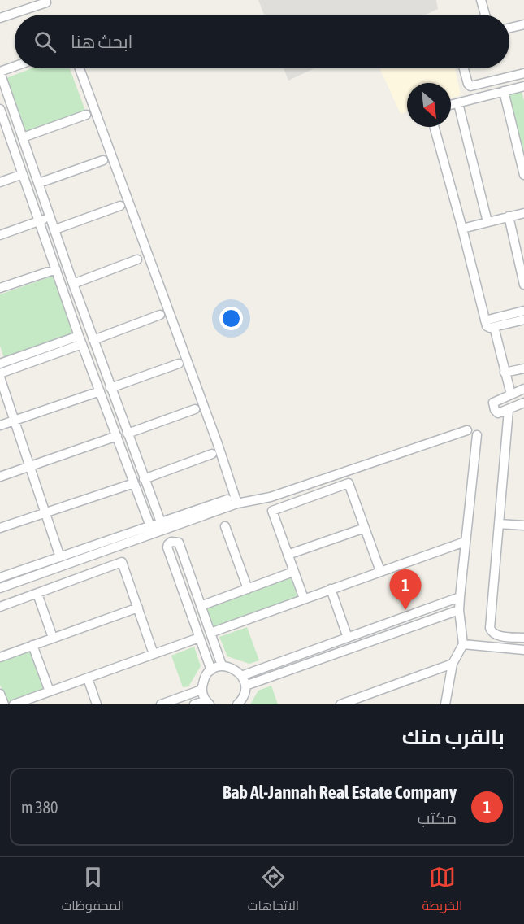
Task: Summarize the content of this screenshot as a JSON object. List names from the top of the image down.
{
  "north": "bottom right",
  "page": {
    "search": "ابحث هنا",
    "pins": "1",
    "heading": "بالقرب منك",
    "list": [
      {
        "mark": "1",
        "name": "Bab Al-Jannah Real Estate Company",
        "note": "مكتب",
        "value": "380 m"
      }
    ],
    "nav": ["الخريطة", "الاتجاهات", "المحفوظات"]
  }
}
